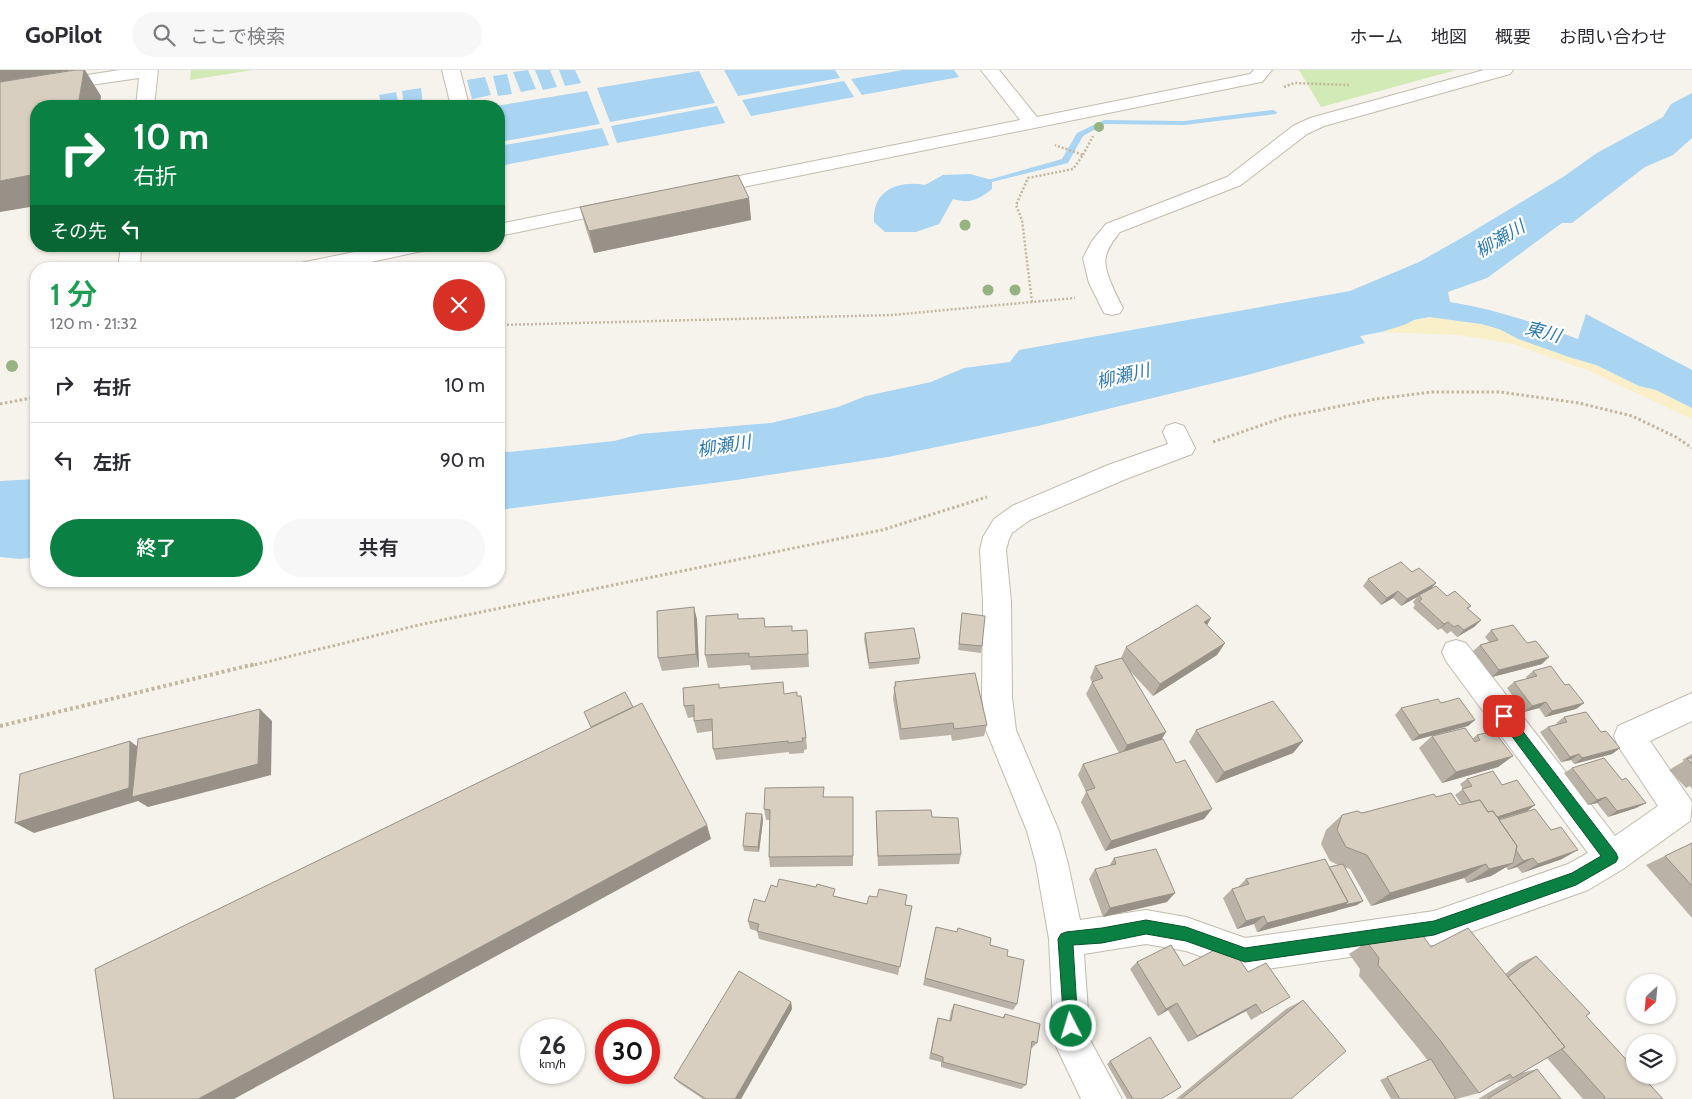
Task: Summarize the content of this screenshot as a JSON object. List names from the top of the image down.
{
  "water": ["柳瀬川", "東川"],
  "north": "bottom left",
  "page": {
    "header": "GoPilot",
    "search": "ここで検索",
    "nav": [
      "ホーム",
      "地図",
      "概要",
      "お問い合わせ"
    ],
    "turn": ["10 m", "右折"],
    "then": "その先",
    "heading": ["1 分", "120 m · 21:32"],
    "list": [
      {
        "name": "右折",
        "value": "10 m"
      },
      {
        "name": "左折",
        "value": "90 m"
      }
    ],
    "buttons": ["終了", "共有"],
    "speed": "26 km/h",
    "limit": "30"
  }
}
